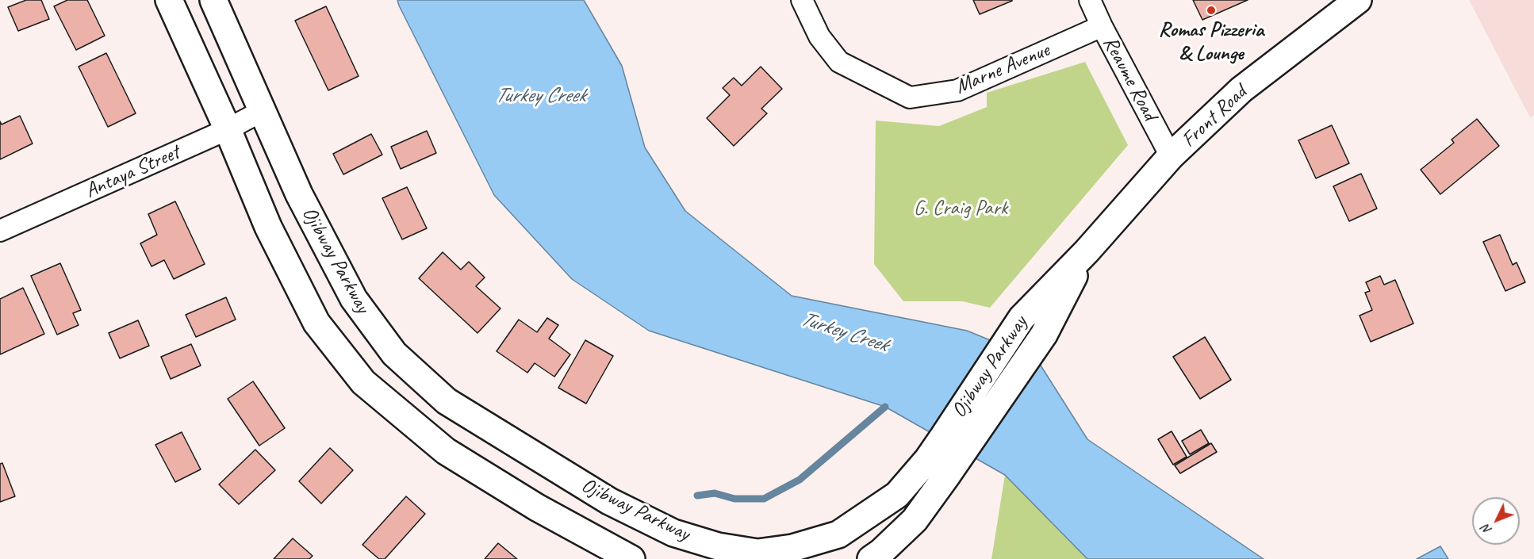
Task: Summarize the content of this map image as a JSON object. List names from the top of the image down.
{
  "streets": {
    "main road": ["Front Road", "Ojibway Parkway"],
    "street": ["Marne Avenue", "Reaume Road", "Antaya Street"]
  },
  "crossings": [
    ["Marne Avenue", "Reaume Road"],
    ["Reaume Road", "Front Road"],
    ["Front Road", "Ojibway Parkway"],
    ["Antaya Street", "Ojibway Parkway"]
  ],
  "water": ["Turkey Creek"],
  "parks": ["G. Craig Park"],
  "places": ["Romas Pizzeria & Lounge"],
  "north": "bottom left"
}
